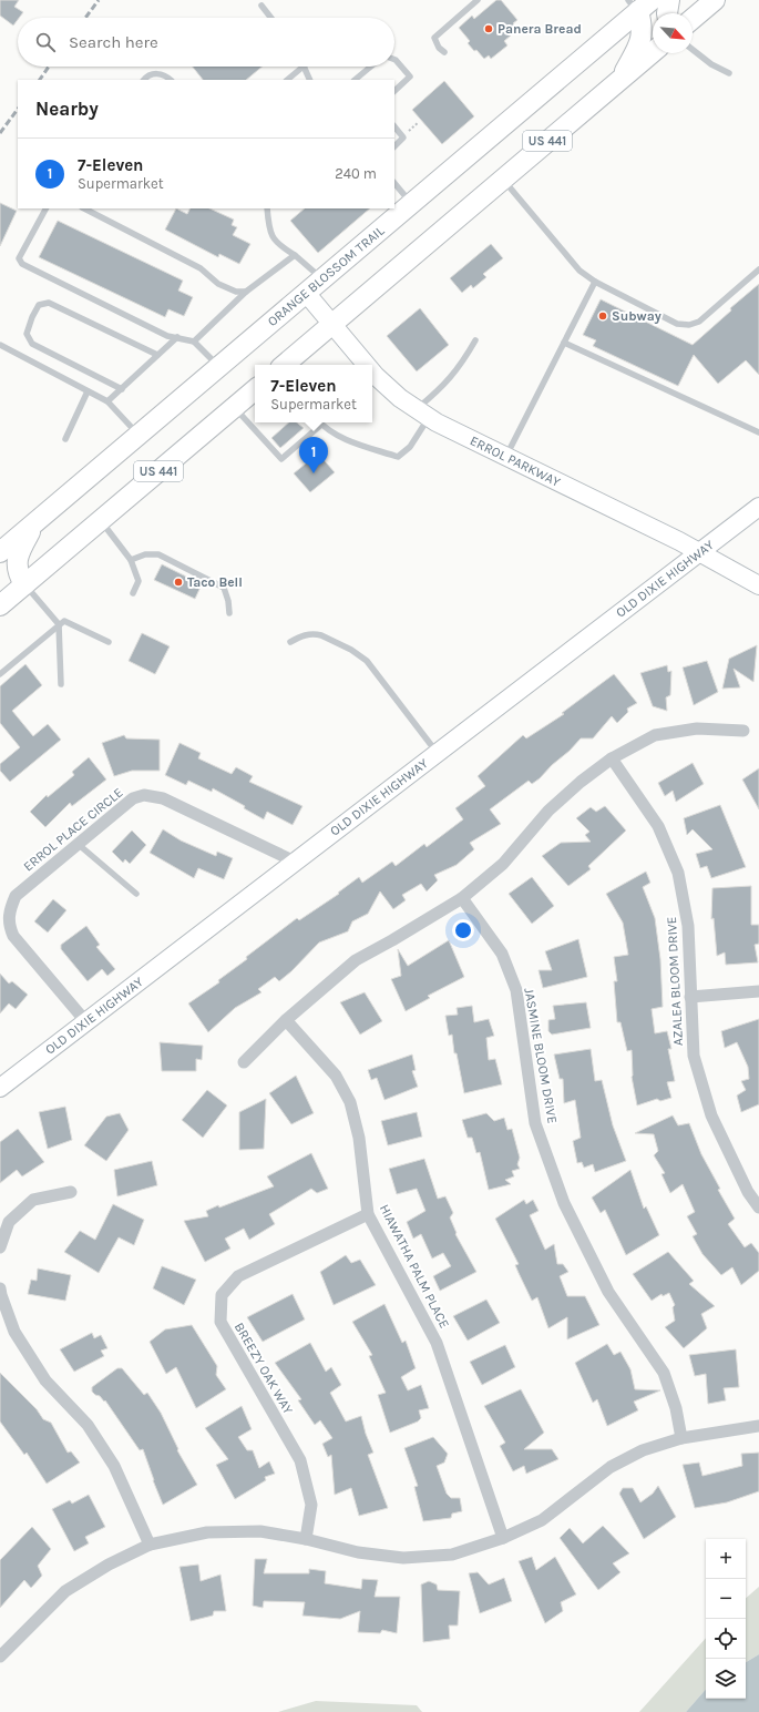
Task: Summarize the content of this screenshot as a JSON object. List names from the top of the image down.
{
  "streets": {
    "main road": ["US 441", "ORANGE BLOSSOM TRAIL"],
    "street": [
      "ERROL PARKWAY",
      "OLD DIXIE HIGHWAY",
      "ERROL PLACE CIRCLE",
      "AZALEA BLOOM DRIVE",
      "JASMINE BLOOM DRIVE",
      "HIAWATHA PALM PLACE",
      "BREEZY OAK WAY"
    ]
  },
  "crossings": [
    ["US 441", "ERROL PARKWAY"],
    ["ORANGE BLOSSOM TRAIL", "ERROL PARKWAY"],
    ["ERROL PARKWAY", "OLD DIXIE HIGHWAY"],
    ["OLD DIXIE HIGHWAY", "ERROL PLACE CIRCLE"],
    ["HIAWATHA PALM PLACE", "BREEZY OAK WAY"]
  ],
  "places": ["Panera Bread", "Subway", "Taco Bell"],
  "north": "bottom right",
  "page": {
    "search": "Search here",
    "heading": "Nearby",
    "list": [
      {
        "mark": "1",
        "name": "7-Eleven",
        "note": "Supermarket",
        "value": "240 m"
      }
    ],
    "popup": ["7-Eleven", "Supermarket"],
    "pins": "1",
    "map_buttons": ["+", "−"]
  }
}
